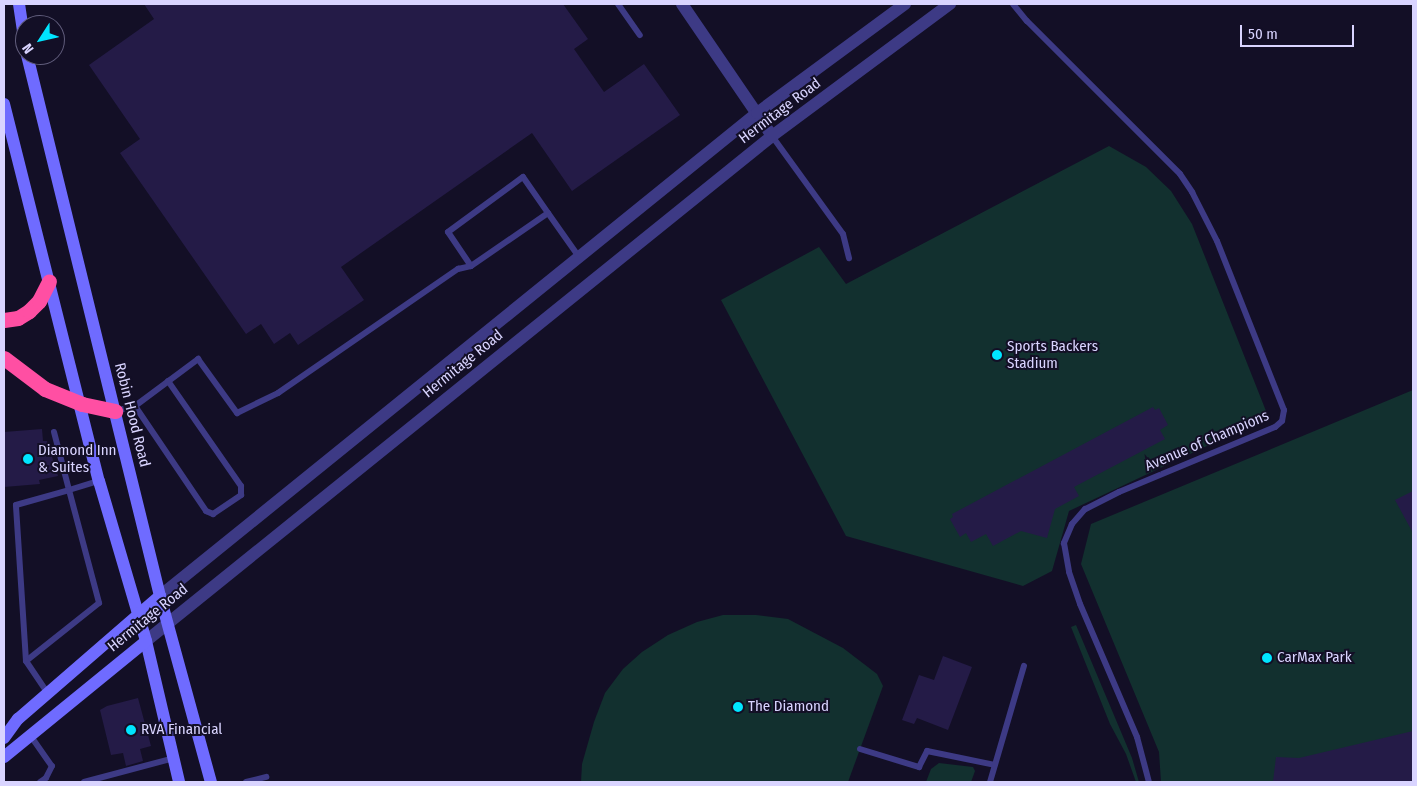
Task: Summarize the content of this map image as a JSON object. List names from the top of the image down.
{
  "streets": {
    "main road": ["Hermitage Road", "Robin Hood Road"],
    "lane": ["Avenue of Champions"]
  },
  "crossings": [
    ["Hermitage Road", "Robin Hood Road"]
  ],
  "places": [
    "Sports Backers Stadium",
    "Diamond Inn & Suites",
    "CarMax Park",
    "The Diamond",
    "RVA Financial"
  ],
  "scale_bar": "50 m",
  "north": "bottom left"
}
